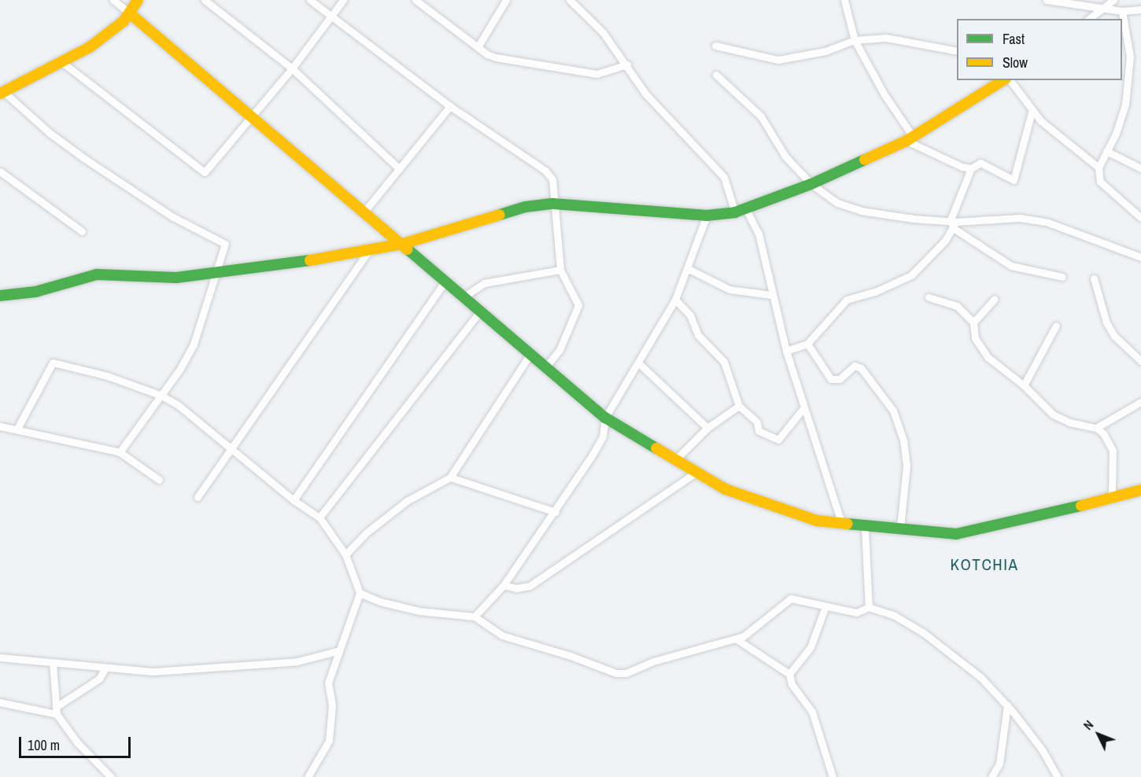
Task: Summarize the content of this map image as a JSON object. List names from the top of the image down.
{
  "districts": ["KOTCHIA"],
  "legend": ["Fast", "Slow"],
  "scale_bar": "100 m",
  "north": "top left"
}
